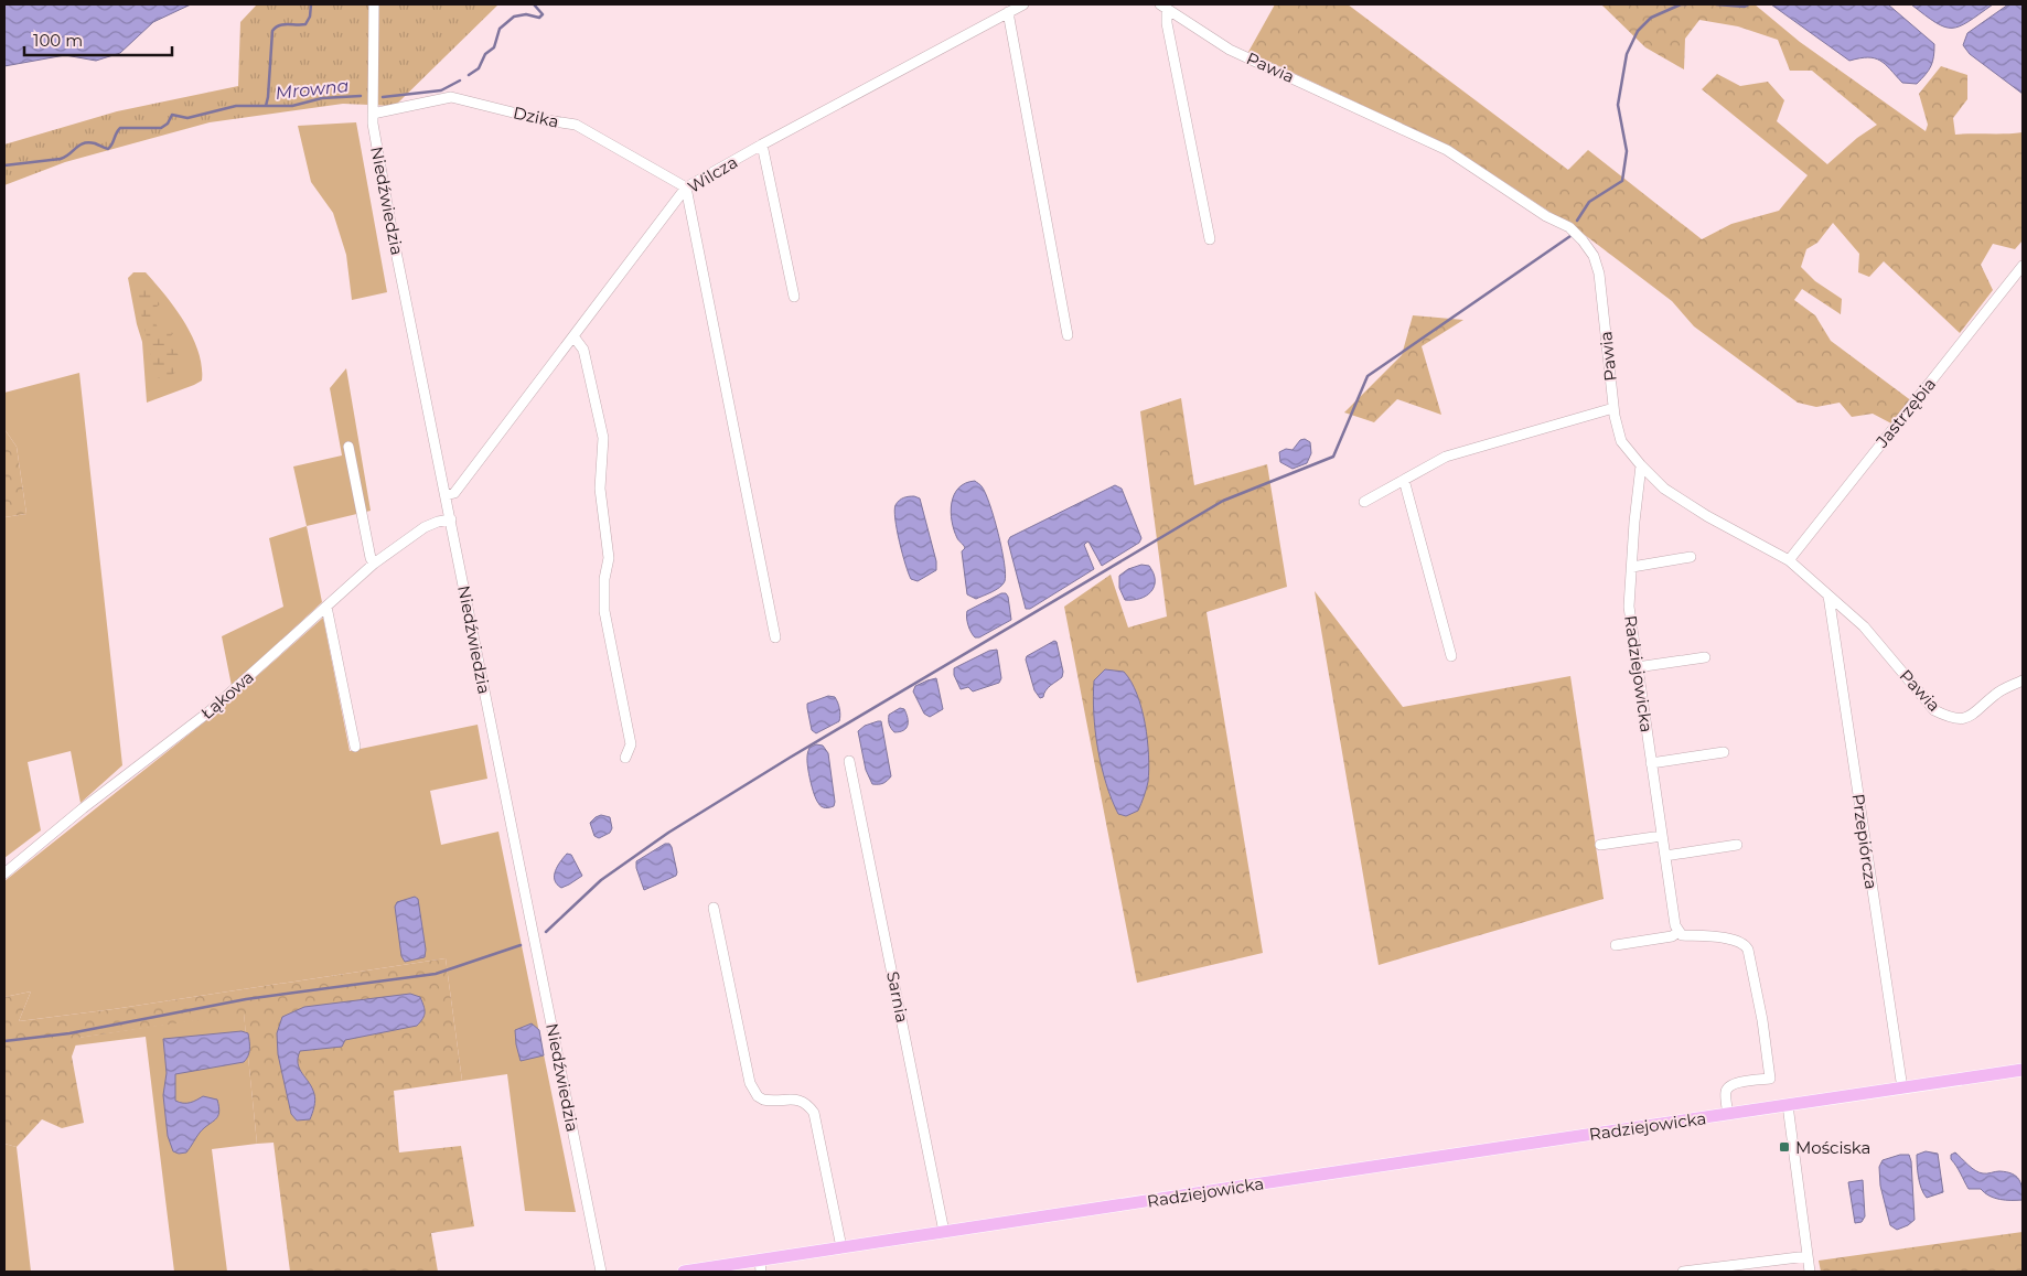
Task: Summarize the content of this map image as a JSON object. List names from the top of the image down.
{
  "streets": {
    "main road": ["Radziejowicka"],
    "street": [
      "Pawia",
      "Dzika",
      "Wilcza",
      "Niedźwiedzia",
      "Jastrzębia",
      "Łąkowa",
      "Przepiórcza",
      "Sarnia"
    ]
  },
  "crossings": [
    ["Pawia", "Jastrzębia"],
    ["Pawia", "Radziejowicka"],
    ["Pawia", "Przepiórcza"],
    ["Dzika", "Wilcza"],
    ["Dzika", "Niedźwiedzia"],
    ["Wilcza", "Niedźwiedzia"],
    ["Niedźwiedzia", "Łąkowa"],
    ["Radziejowicka", "Przepiórcza"],
    ["Radziejowicka", "Sarnia"]
  ],
  "water": ["Mrowna"],
  "places": {
    "transit": ["Mościska"]
  },
  "scale_bar": "100 m"
}
